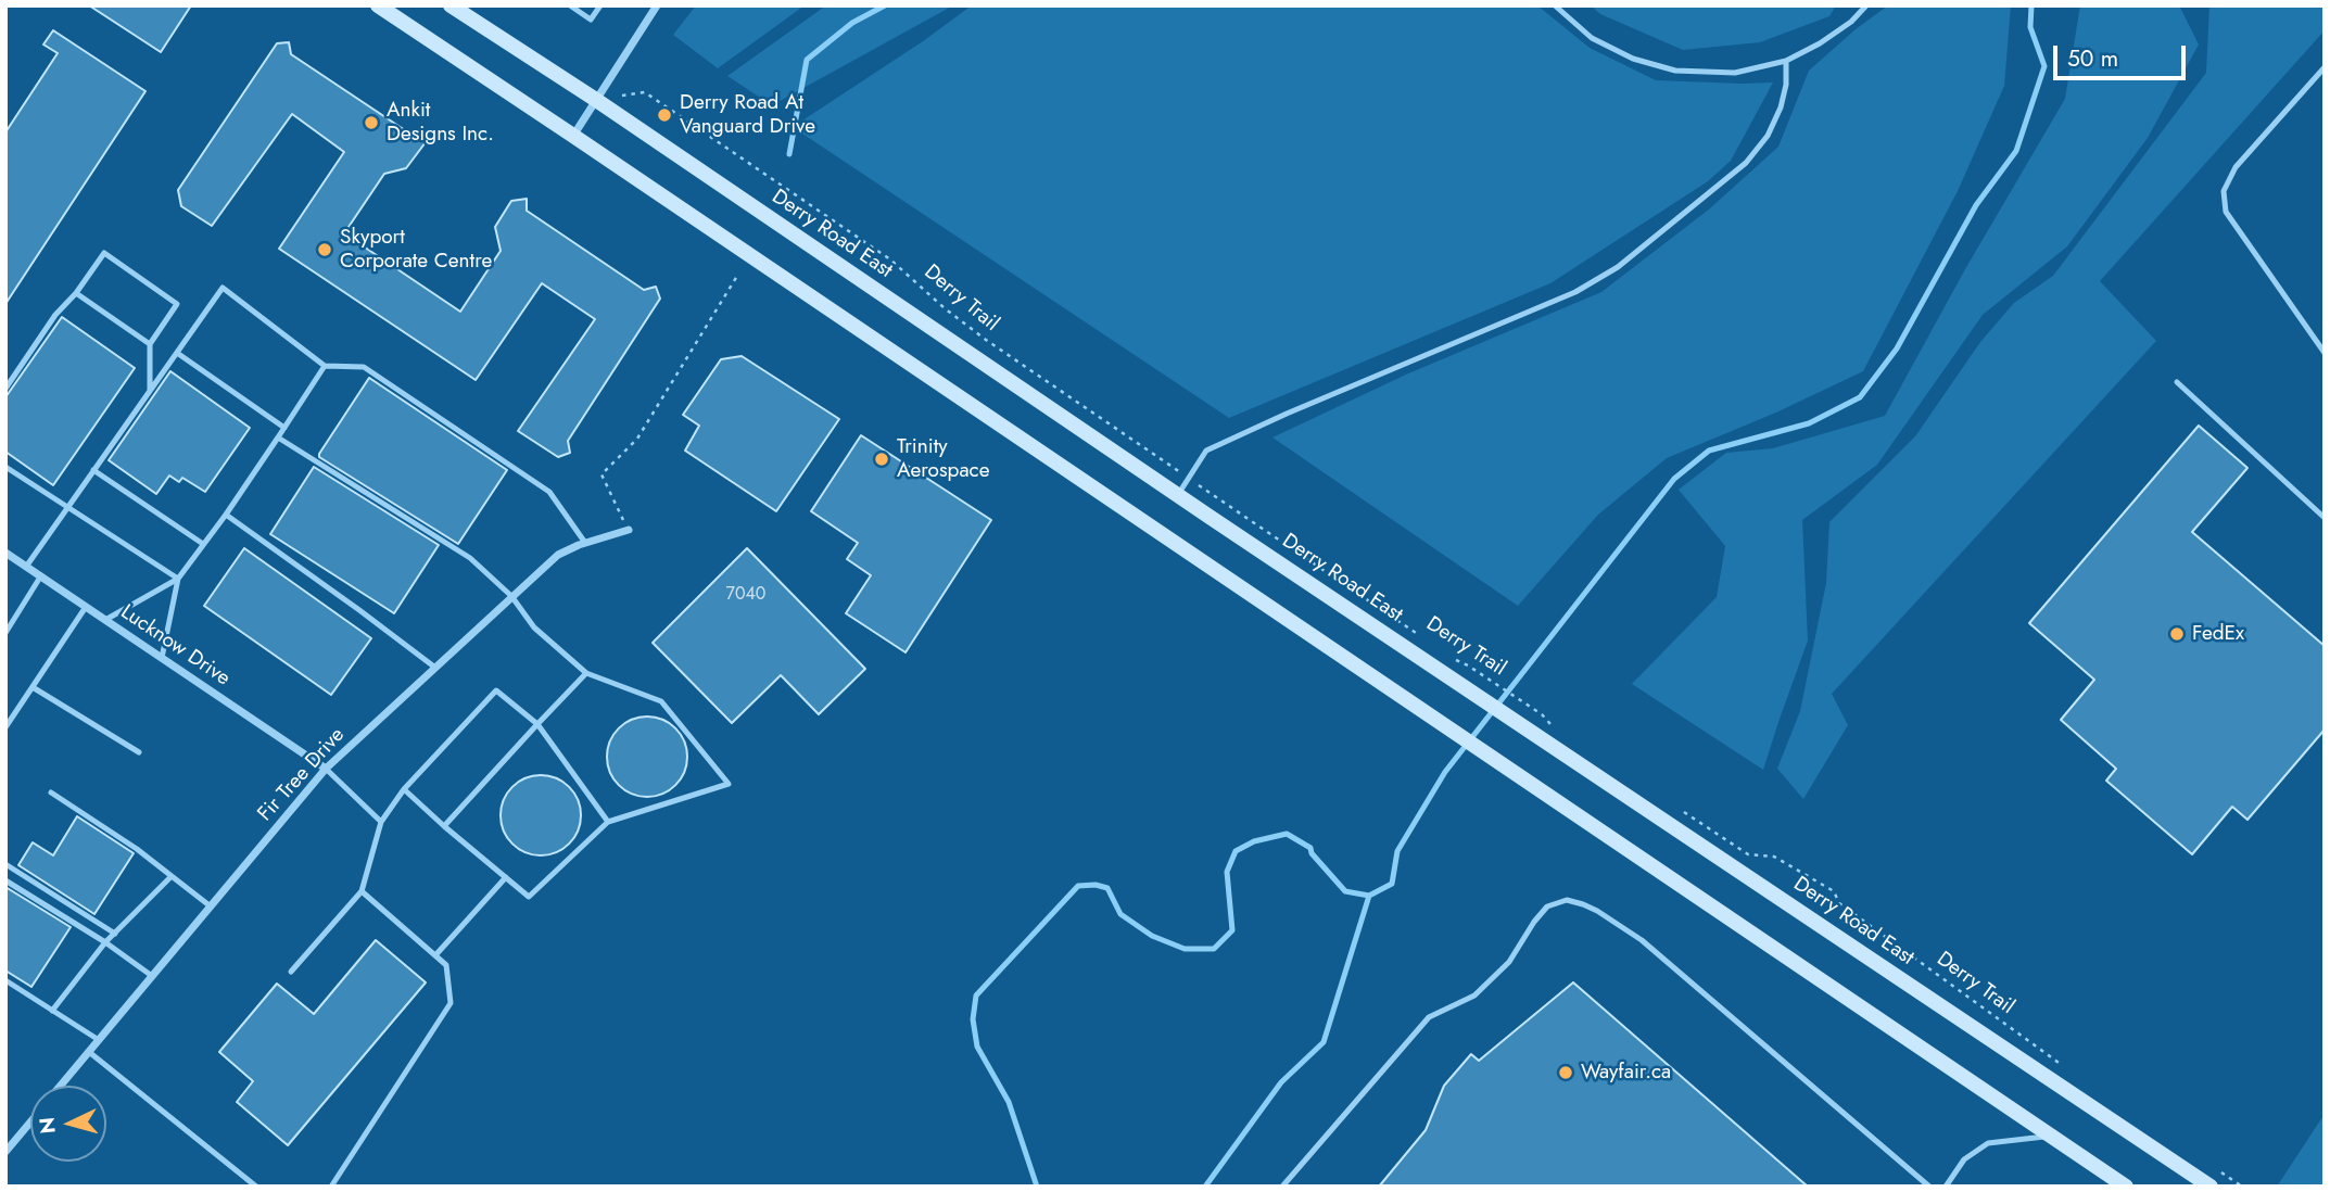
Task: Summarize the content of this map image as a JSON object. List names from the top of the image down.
{
  "streets": {
    "main road": ["Derry Road East"],
    "street": ["Lucknow Drive", "Fir Tree Drive"],
    "path": ["Derry Trail"]
  },
  "crossings": [
    ["Derry Road East", "Derry Trail"],
    ["Lucknow Drive", "Fir Tree Drive"]
  ],
  "places": [
    "Derry Road At Vanguard Drive",
    "Ankit Designs Inc.",
    "Skyport Corporate Centre",
    "Trinity Aerospace",
    "FedEx",
    "Wayfair.ca"
  ],
  "house_numbers": ["7040"],
  "scale_bar": "50 m",
  "north": "left"
}
